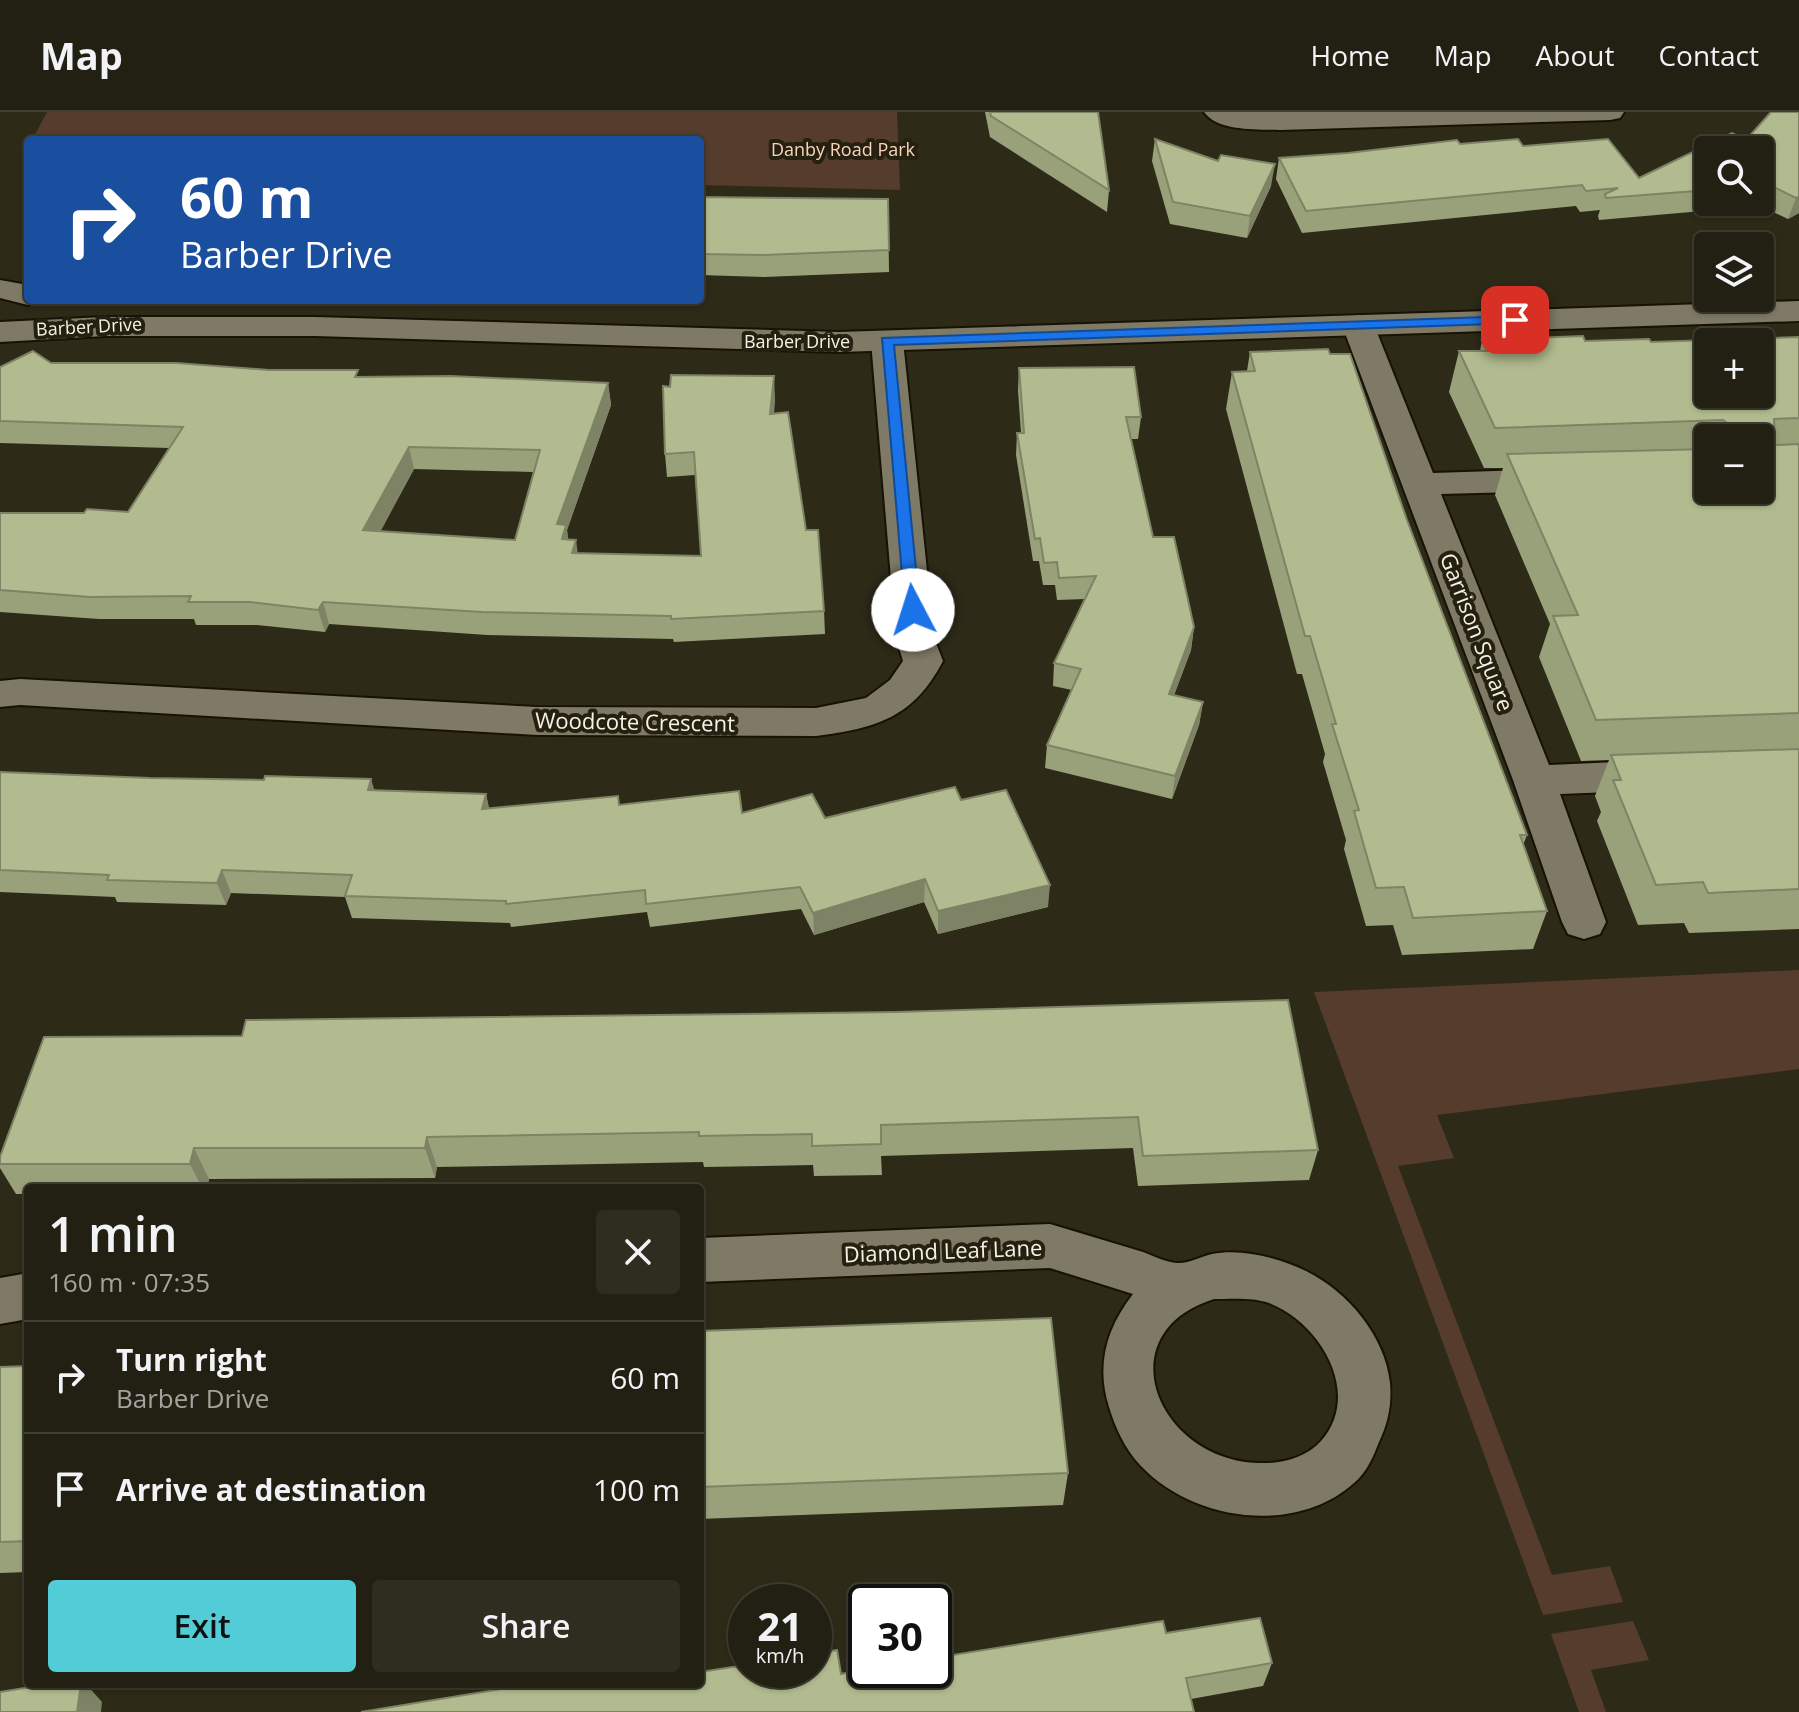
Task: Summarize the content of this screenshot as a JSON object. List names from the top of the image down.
{
  "streets": {
    "street": [
      "Barber Drive",
      "Garrison Square",
      "Woodcote Crescent",
      "Diamond Leaf Lane"
    ]
  },
  "crossings": [
    ["Barber Drive", "Garrison Square"],
    ["Barber Drive", "Woodcote Crescent"]
  ],
  "parks": ["Danby Road Park"],
  "page": {
    "header": "Map",
    "nav": [
      "Home",
      "Map",
      "About",
      "Contact"
    ],
    "map_buttons": ["+", "−"],
    "turn": ["60 m", "Barber Drive"],
    "heading": ["1 min", "160 m · 07:35"],
    "list": [
      {
        "name": "Turn right",
        "note": "Barber Drive",
        "value": "60 m"
      },
      {
        "name": "Arrive at destination",
        "value": "100 m"
      }
    ],
    "buttons": ["Exit", "Share"],
    "speed": "21 km/h",
    "limit": "30"
  }
}
